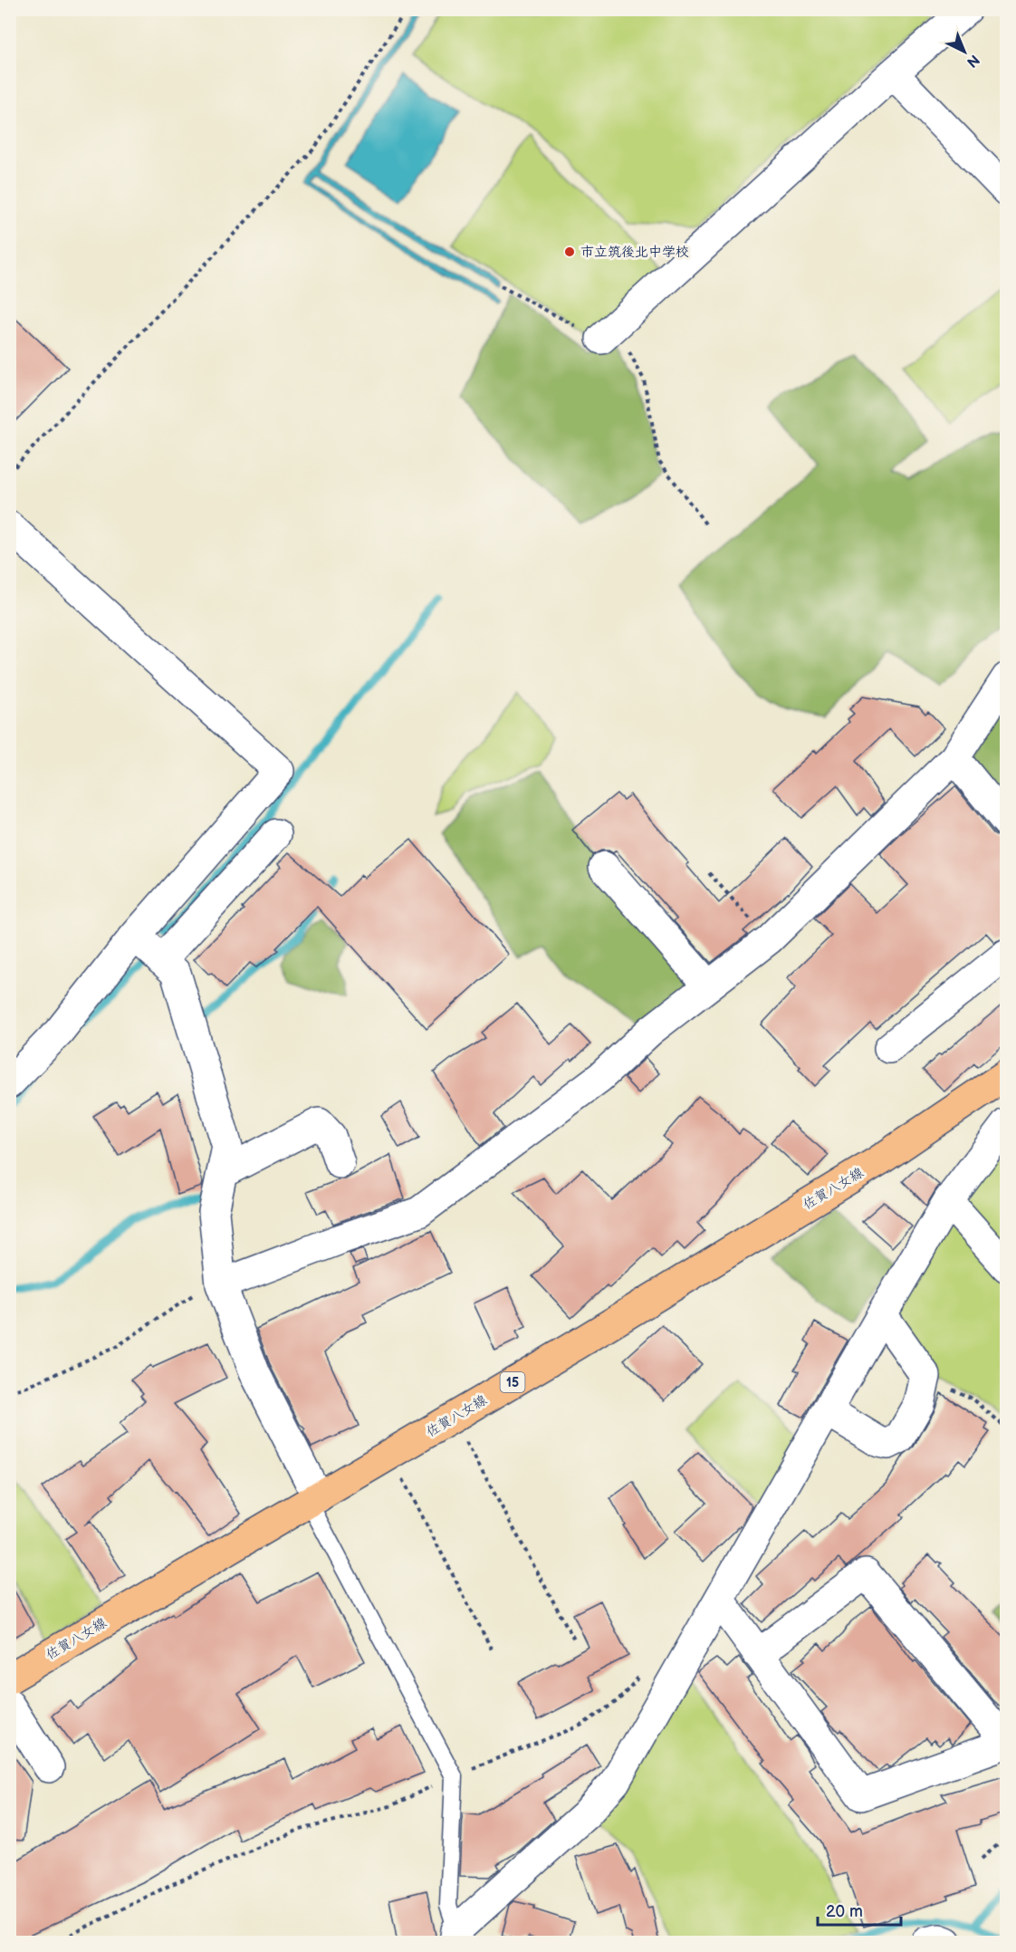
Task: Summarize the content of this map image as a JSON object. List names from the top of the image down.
{
  "streets": {
    "main road": ["佐賀八女線", "15"]
  },
  "places": ["市立筑後北中学校"],
  "scale_bar": "20 m",
  "north": "bottom right"
}
